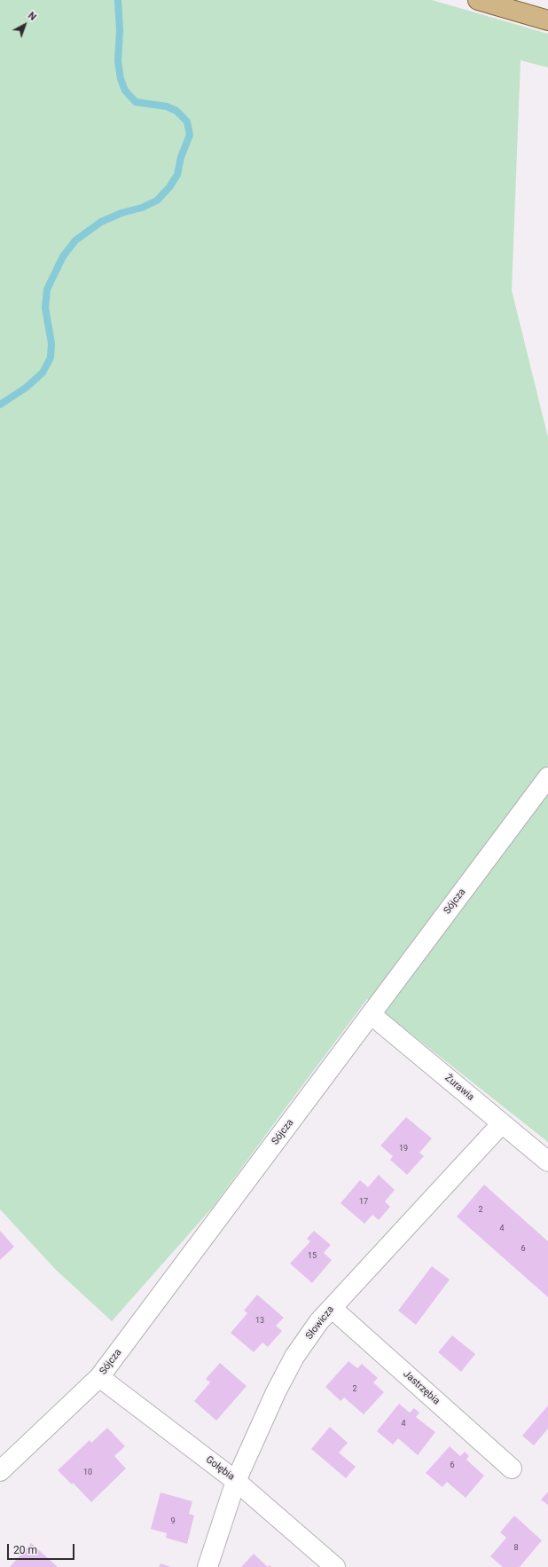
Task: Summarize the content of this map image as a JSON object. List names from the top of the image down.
{
  "streets": {
    "street": [
      "Sójcza",
      "Żurawia",
      "Słowicza",
      "Jastrzębia",
      "Gołębia"
    ]
  },
  "crossings": [
    ["Sójcza", "Żurawia"],
    ["Sójcza", "Gołębia"],
    ["Żurawia", "Słowicza"],
    ["Słowicza", "Jastrzębia"],
    ["Słowicza", "Gołębia"]
  ],
  "house_numbers": [
    "19",
    "17",
    "2",
    "4",
    "6",
    "15",
    "13",
    "2",
    "4",
    "6",
    "10",
    "9",
    "8"
  ],
  "scale_bar": "20 m",
  "north": "top right"
}
